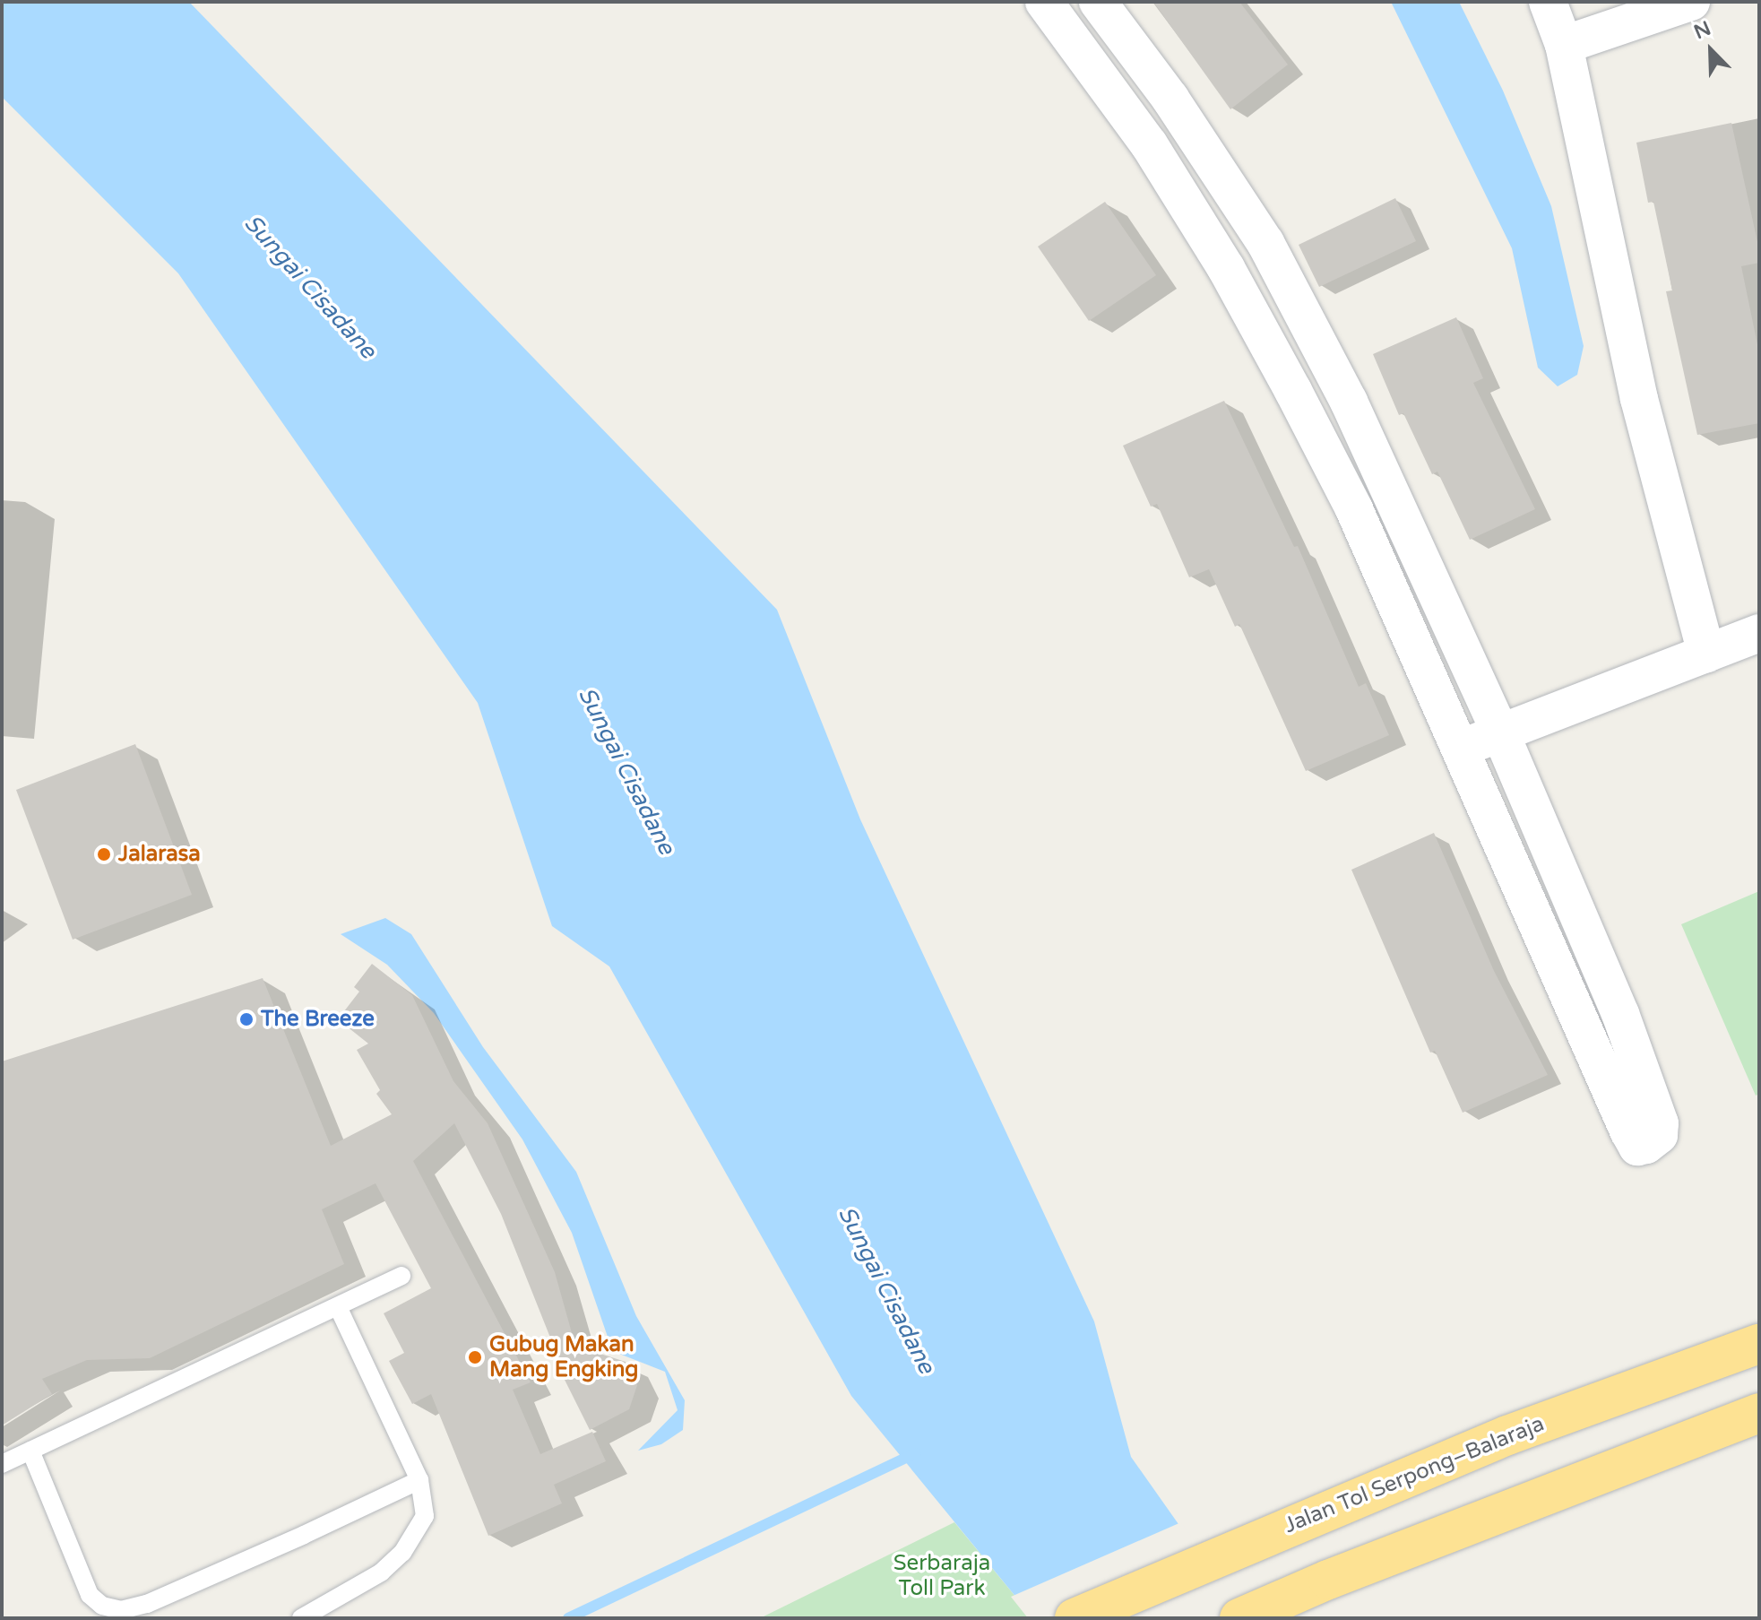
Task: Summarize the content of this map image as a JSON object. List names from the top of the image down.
{
  "streets": {
    "highway": ["Jalan Tol Serpong–Balaraja"]
  },
  "water": ["Sungai Cisadane"],
  "parks": ["Serbaraja Toll Park"],
  "places": ["Jalarasa", "The Breeze", "Gubug Makan Mang Engking"],
  "north": "top left"
}
